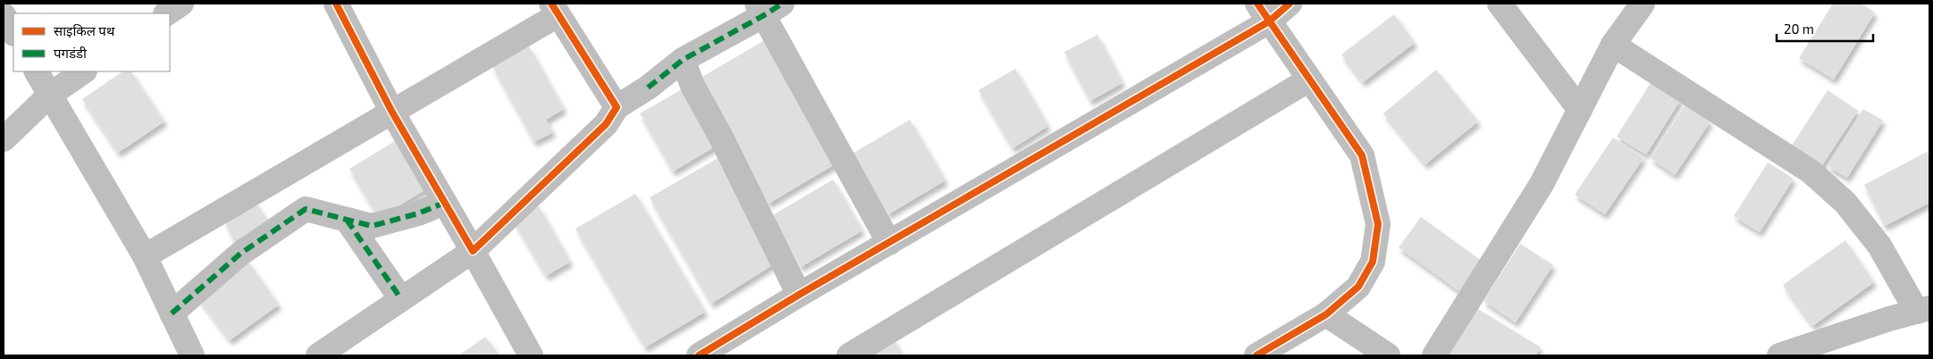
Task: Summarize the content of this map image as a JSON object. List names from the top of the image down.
{
  "legend": ["साइकिल पथ", "पगडंडी"],
  "scale_bar": "20 m"
}
